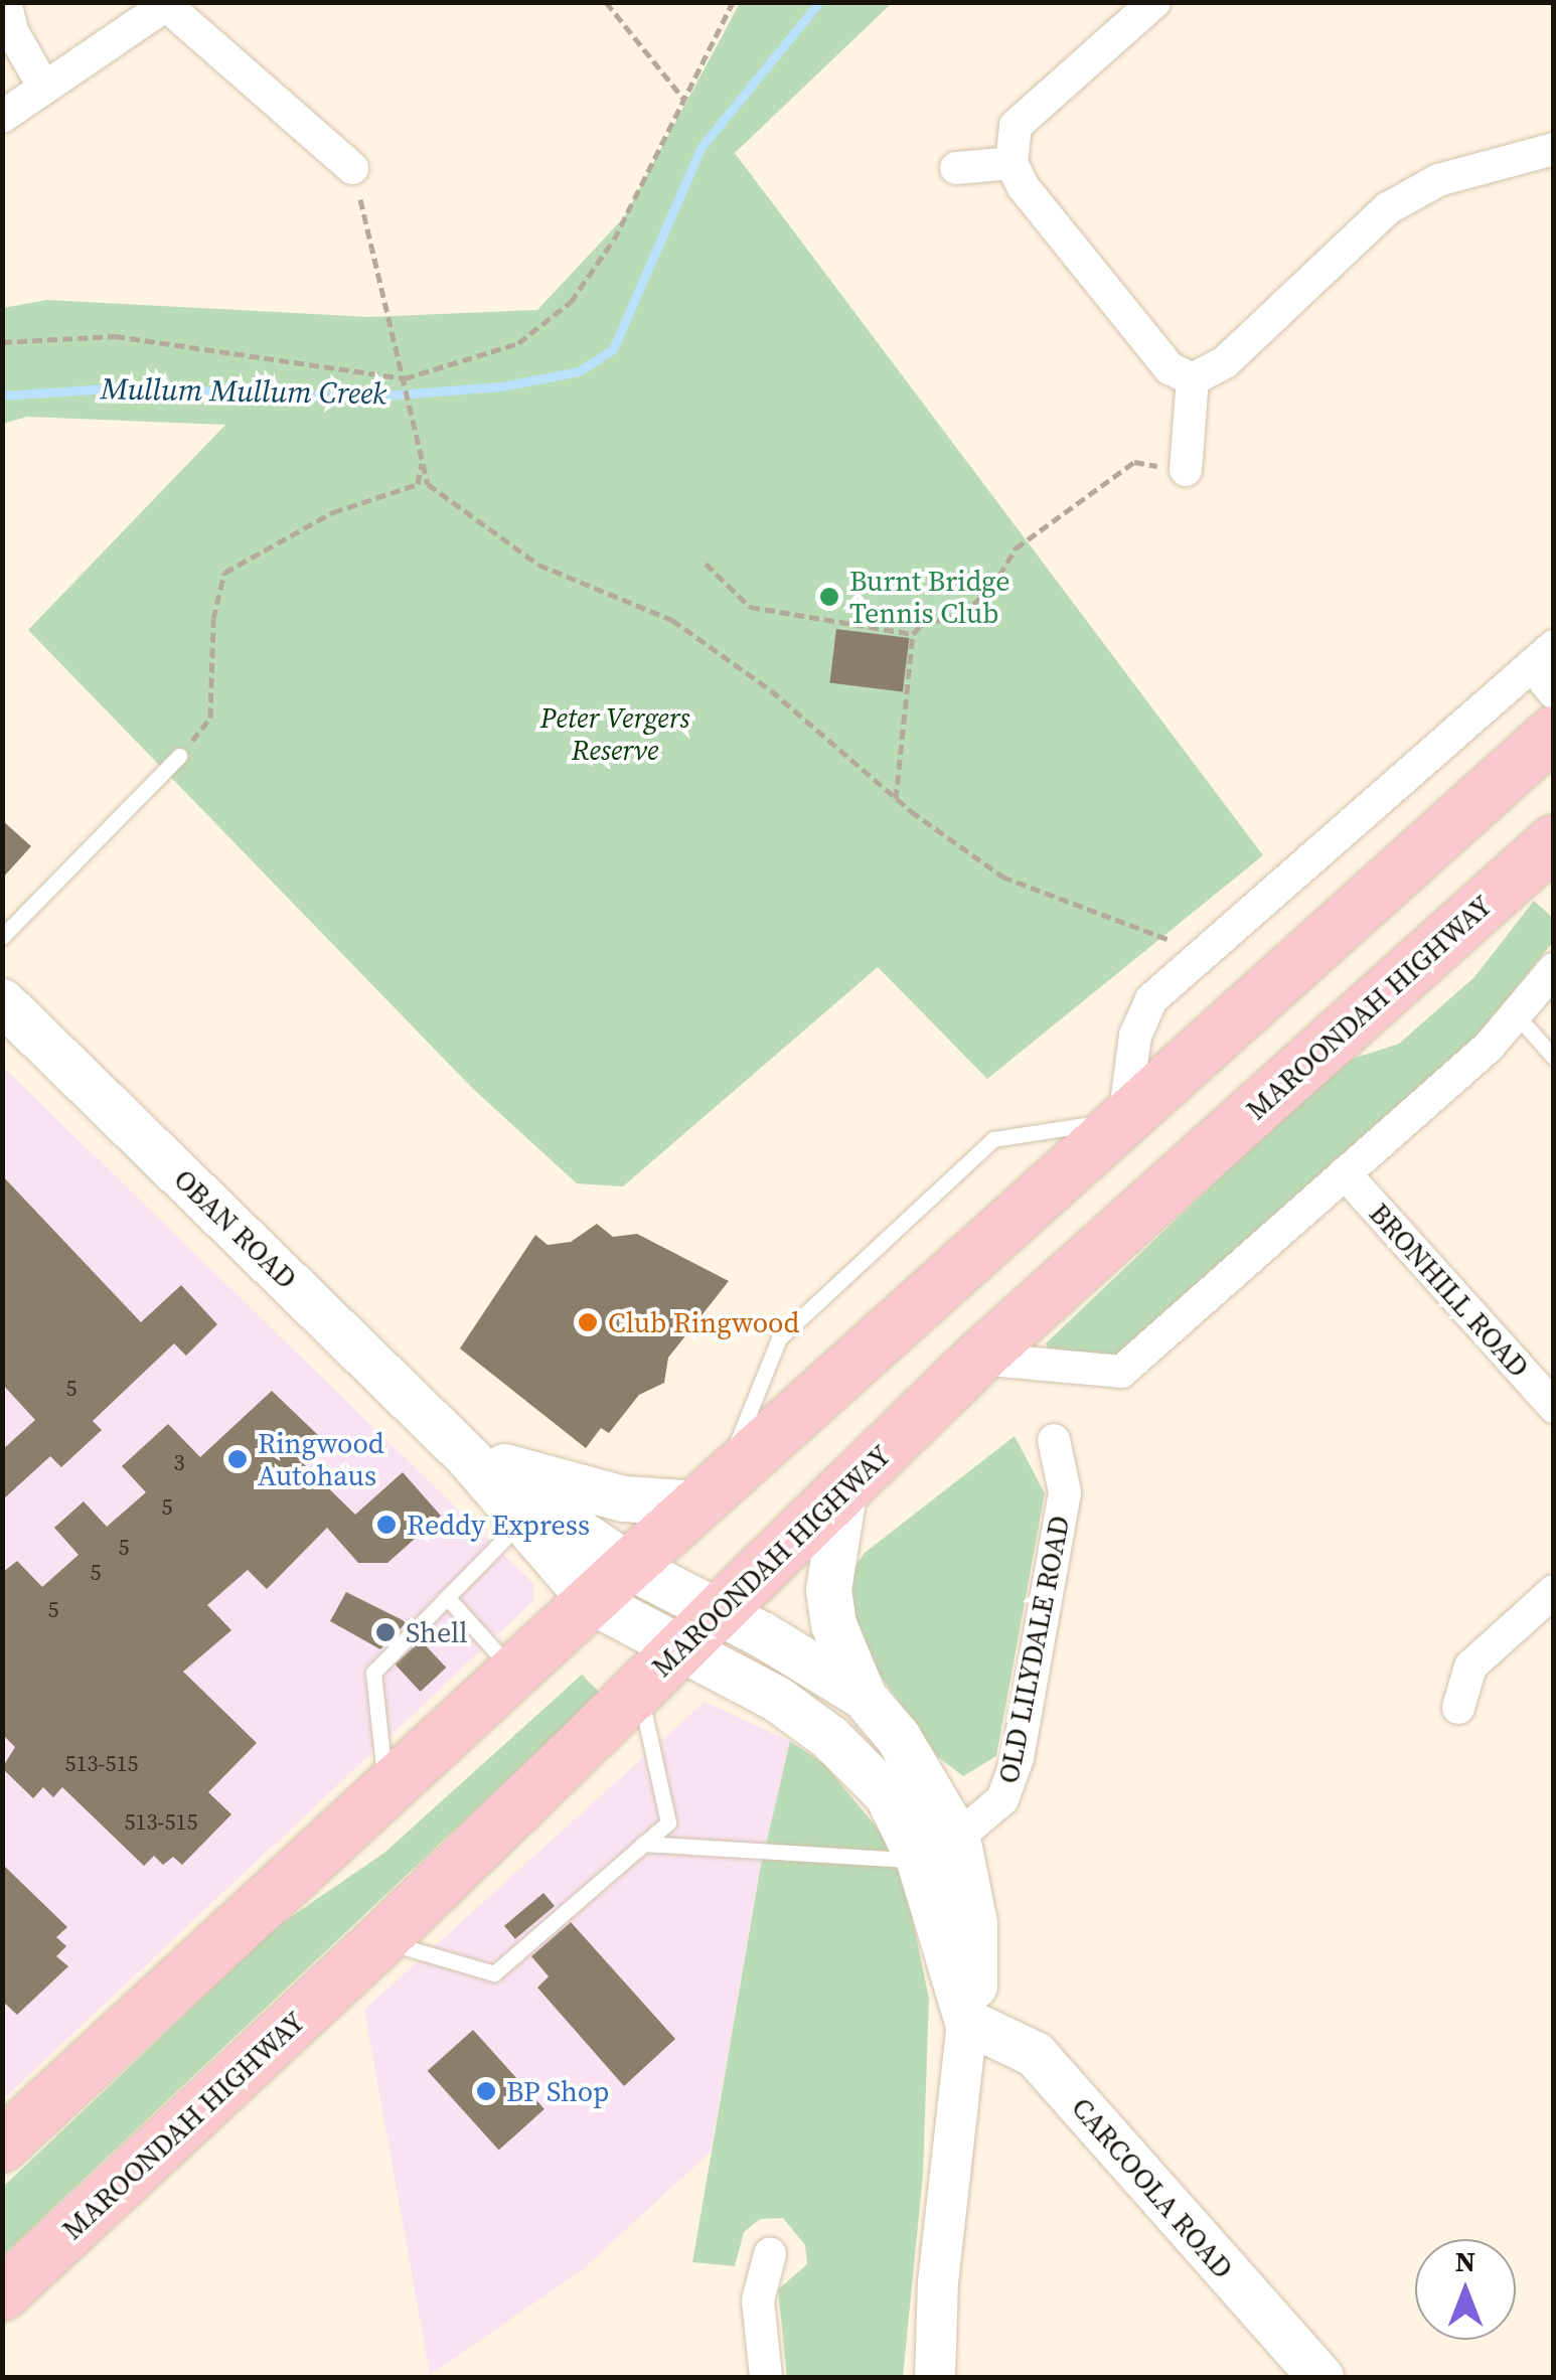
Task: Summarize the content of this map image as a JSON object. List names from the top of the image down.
{
  "streets": {
    "highway": ["MAROONDAH HIGHWAY"],
    "main road": ["OBAN ROAD", "CARCOOLA ROAD"],
    "street": ["BRONHILL ROAD", "OLD LILYDALE ROAD"]
  },
  "crossings": [
    ["MAROONDAH HIGHWAY", "OBAN ROAD"]
  ],
  "water": ["Mullum Mullum Creek"],
  "parks": ["Peter Vergers Reserve"],
  "places": [
    "Burnt Bridge Tennis Club",
    "Club Ringwood",
    "Ringwood Autohaus",
    "Reddy Express",
    "Shell",
    "BP Shop"
  ],
  "house_numbers": [
    "5",
    "3",
    "5",
    "5",
    "5",
    "5",
    "513-515",
    "513-515"
  ],
  "north": "top"
}
